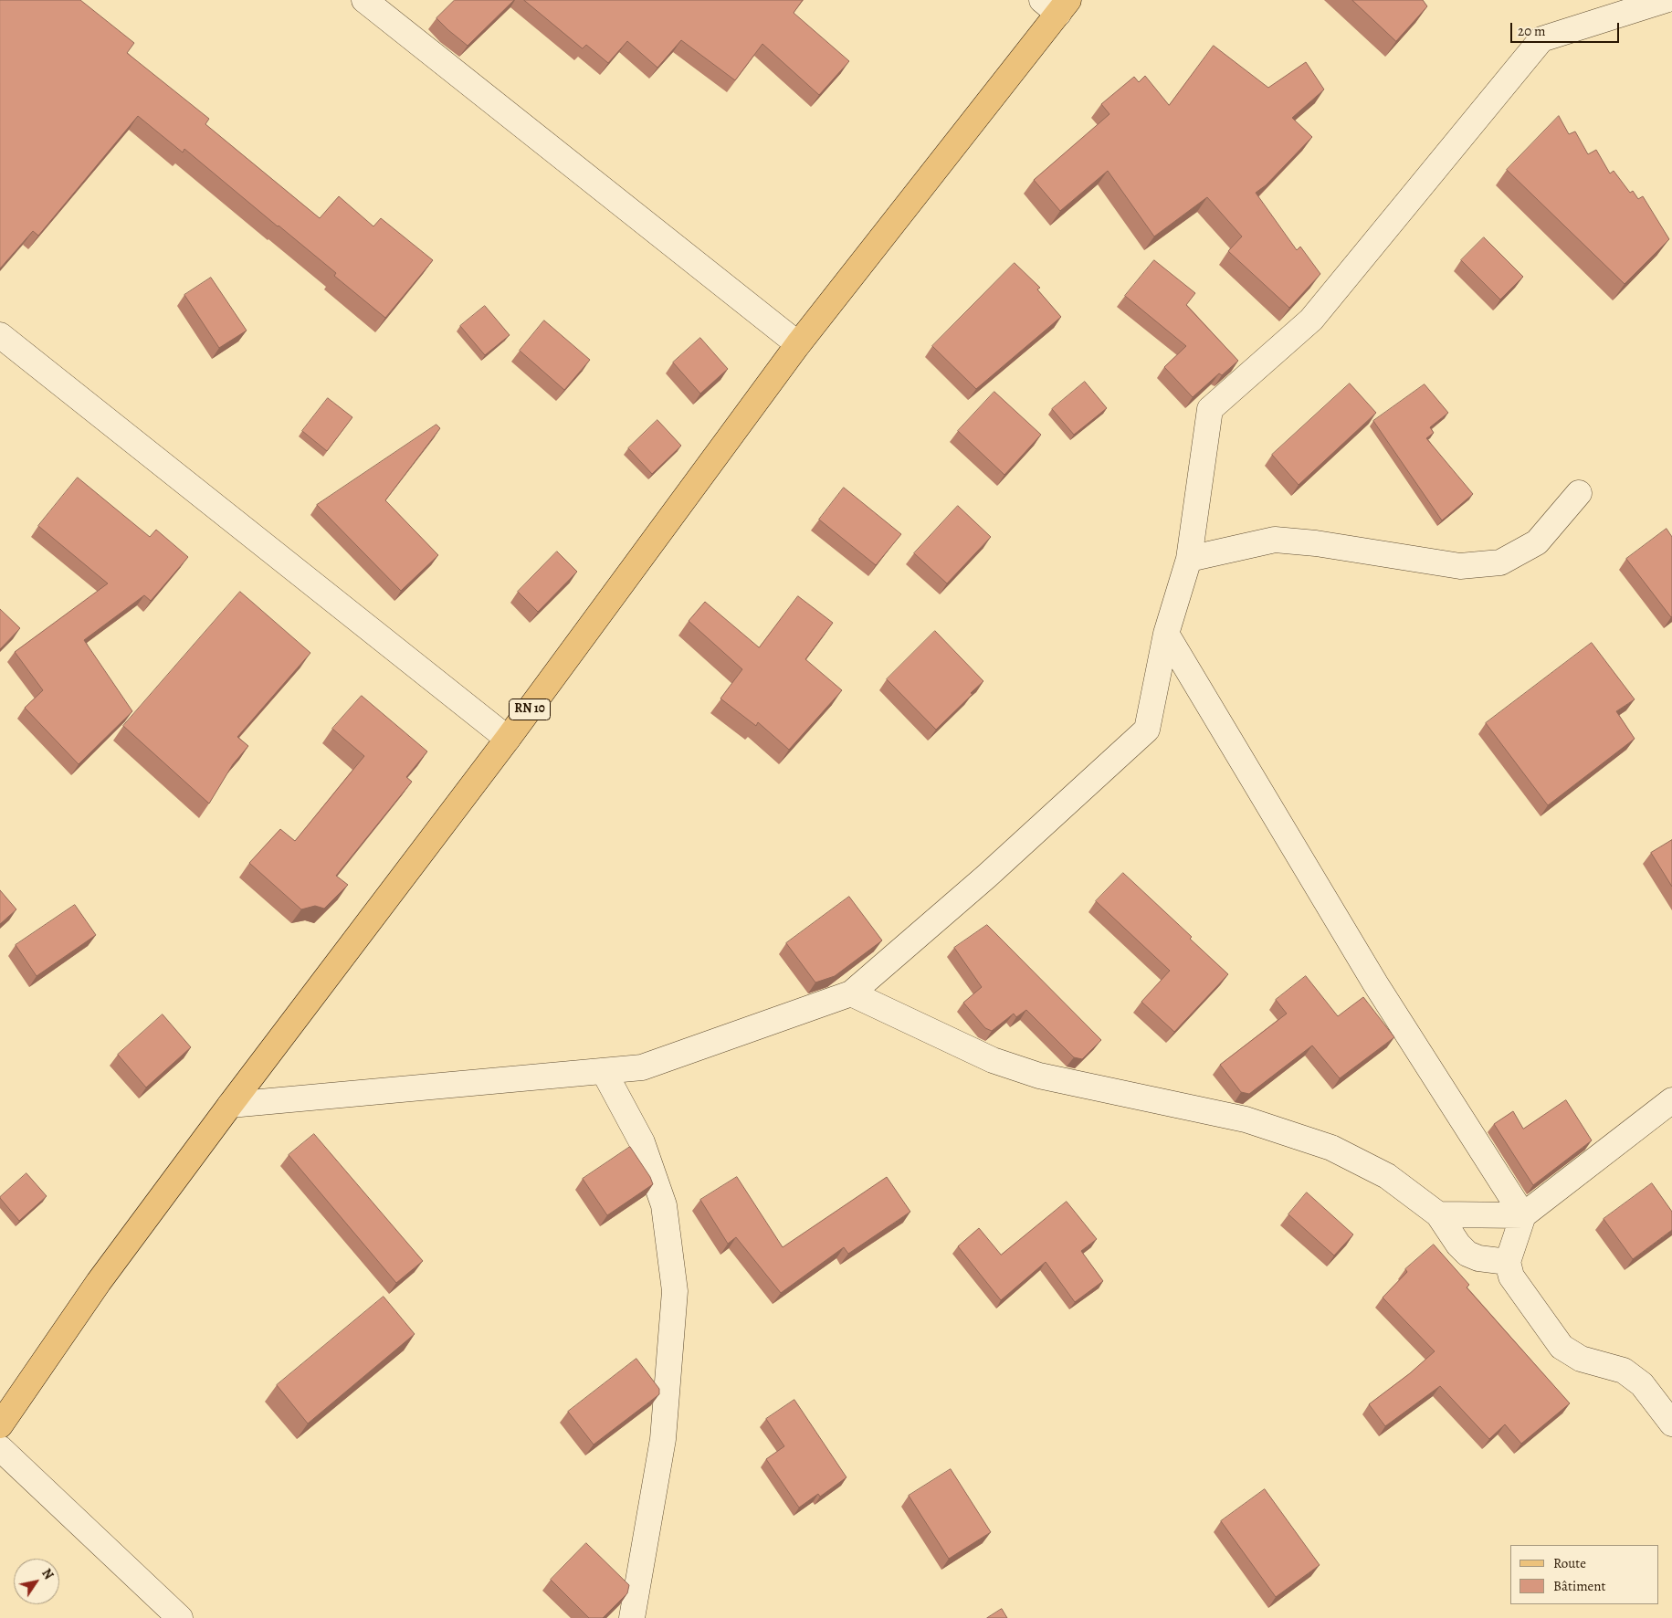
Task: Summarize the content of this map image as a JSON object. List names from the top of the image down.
{
  "streets": {
    "main road": ["RN 10"]
  },
  "legend": ["Route", "Bâtiment"],
  "scale_bar": "20 m",
  "north": "top right"
}
